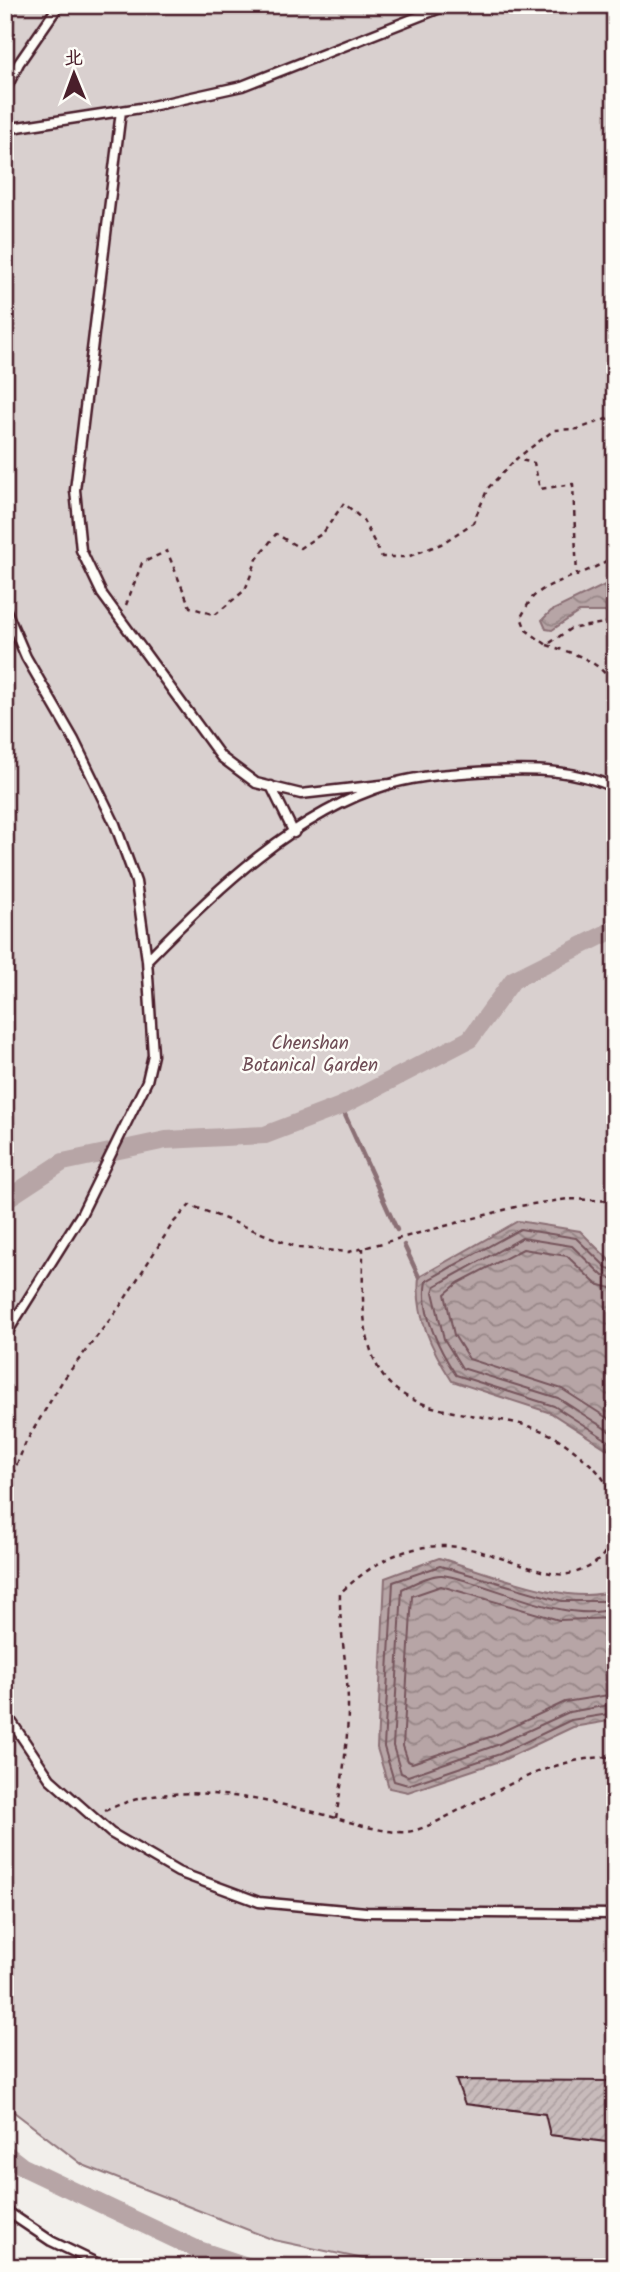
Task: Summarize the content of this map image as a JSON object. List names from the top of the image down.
{
  "parks": ["Chenshan Botanical Garden"],
  "north": "top"
}
